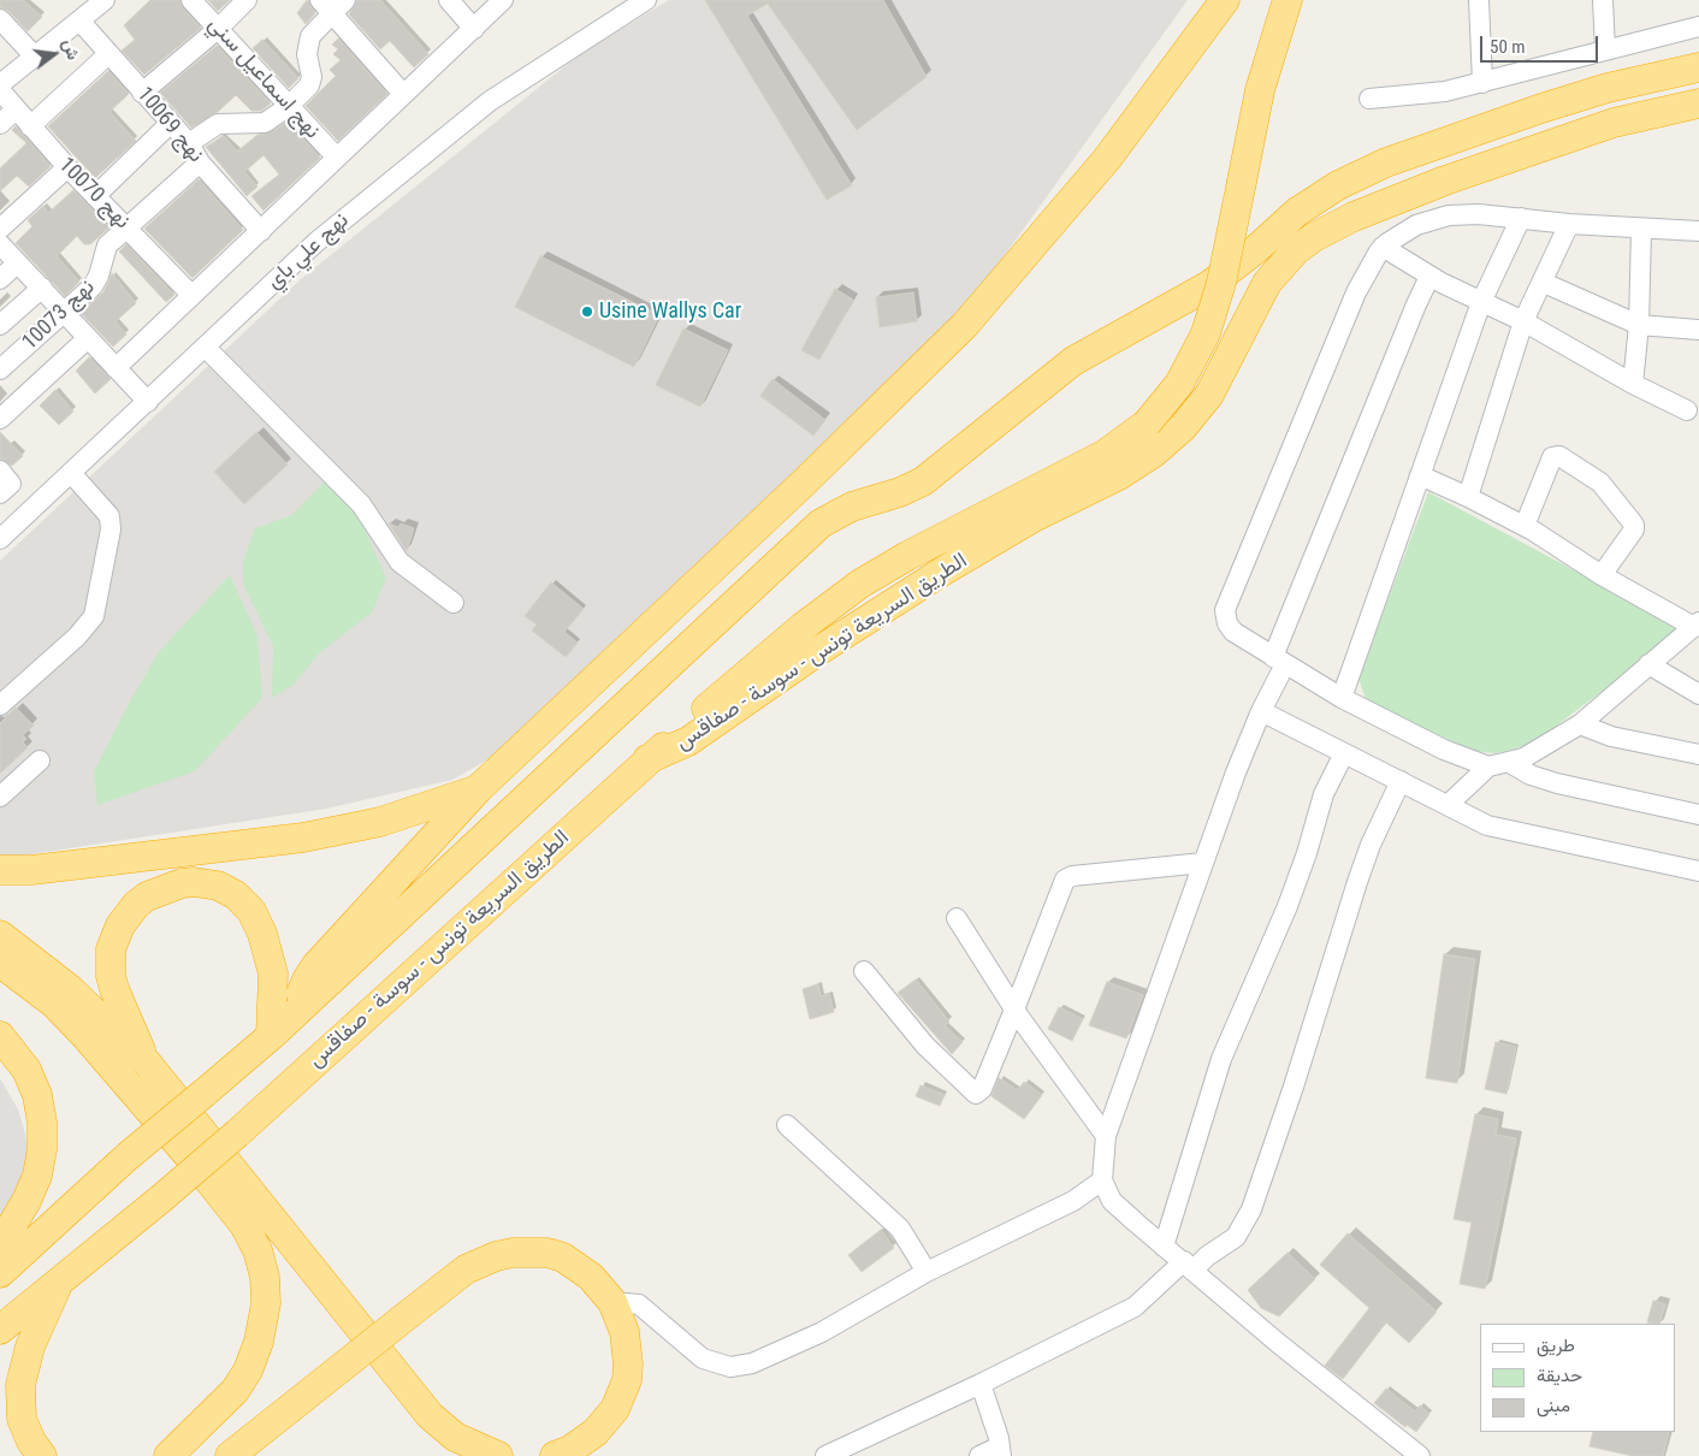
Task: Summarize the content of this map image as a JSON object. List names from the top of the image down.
{
  "streets": {
    "highway": ["الطريق السريعة تونس - سوسة - صفاقس"],
    "street": [
      "نهج اسماعيل سني",
      "نهج 10069",
      "نهج 10070",
      "نهج علي باي",
      "نهج 10073"
    ]
  },
  "crossings": [
    ["نهج 10069", "نهج 10073"],
    ["نهج 10070", "نهج 10073"]
  ],
  "places": ["Usine Wallys Car"],
  "legend": ["طريق", "حديقة", "مبنى"],
  "scale_bar": "50 m",
  "north": "right"
}
